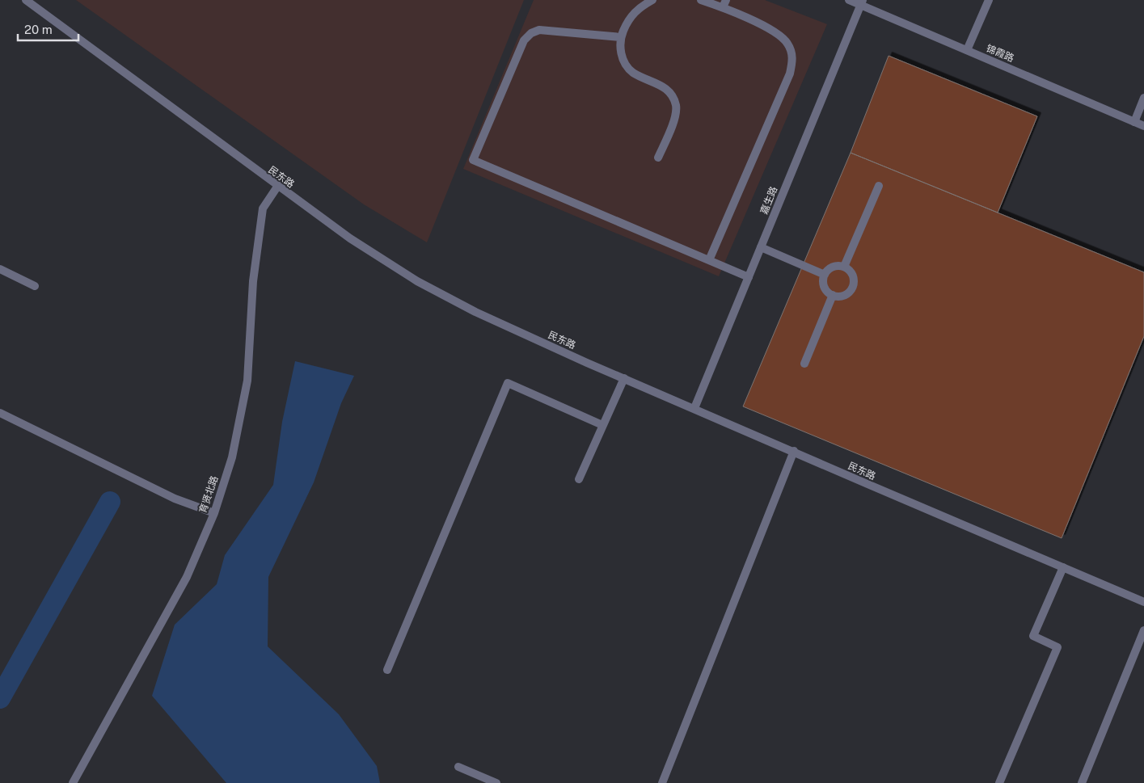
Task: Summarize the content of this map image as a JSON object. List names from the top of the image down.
{
  "streets": {
    "street": [
      "锦霞路",
      "民东路",
      "嘉生路",
      "育贤北路"
    ]
  },
  "crossings": [
    ["锦霞路", "嘉生路"],
    ["民东路", "嘉生路"],
    ["民东路", "育贤北路"]
  ],
  "scale_bar": "20 m"
}
